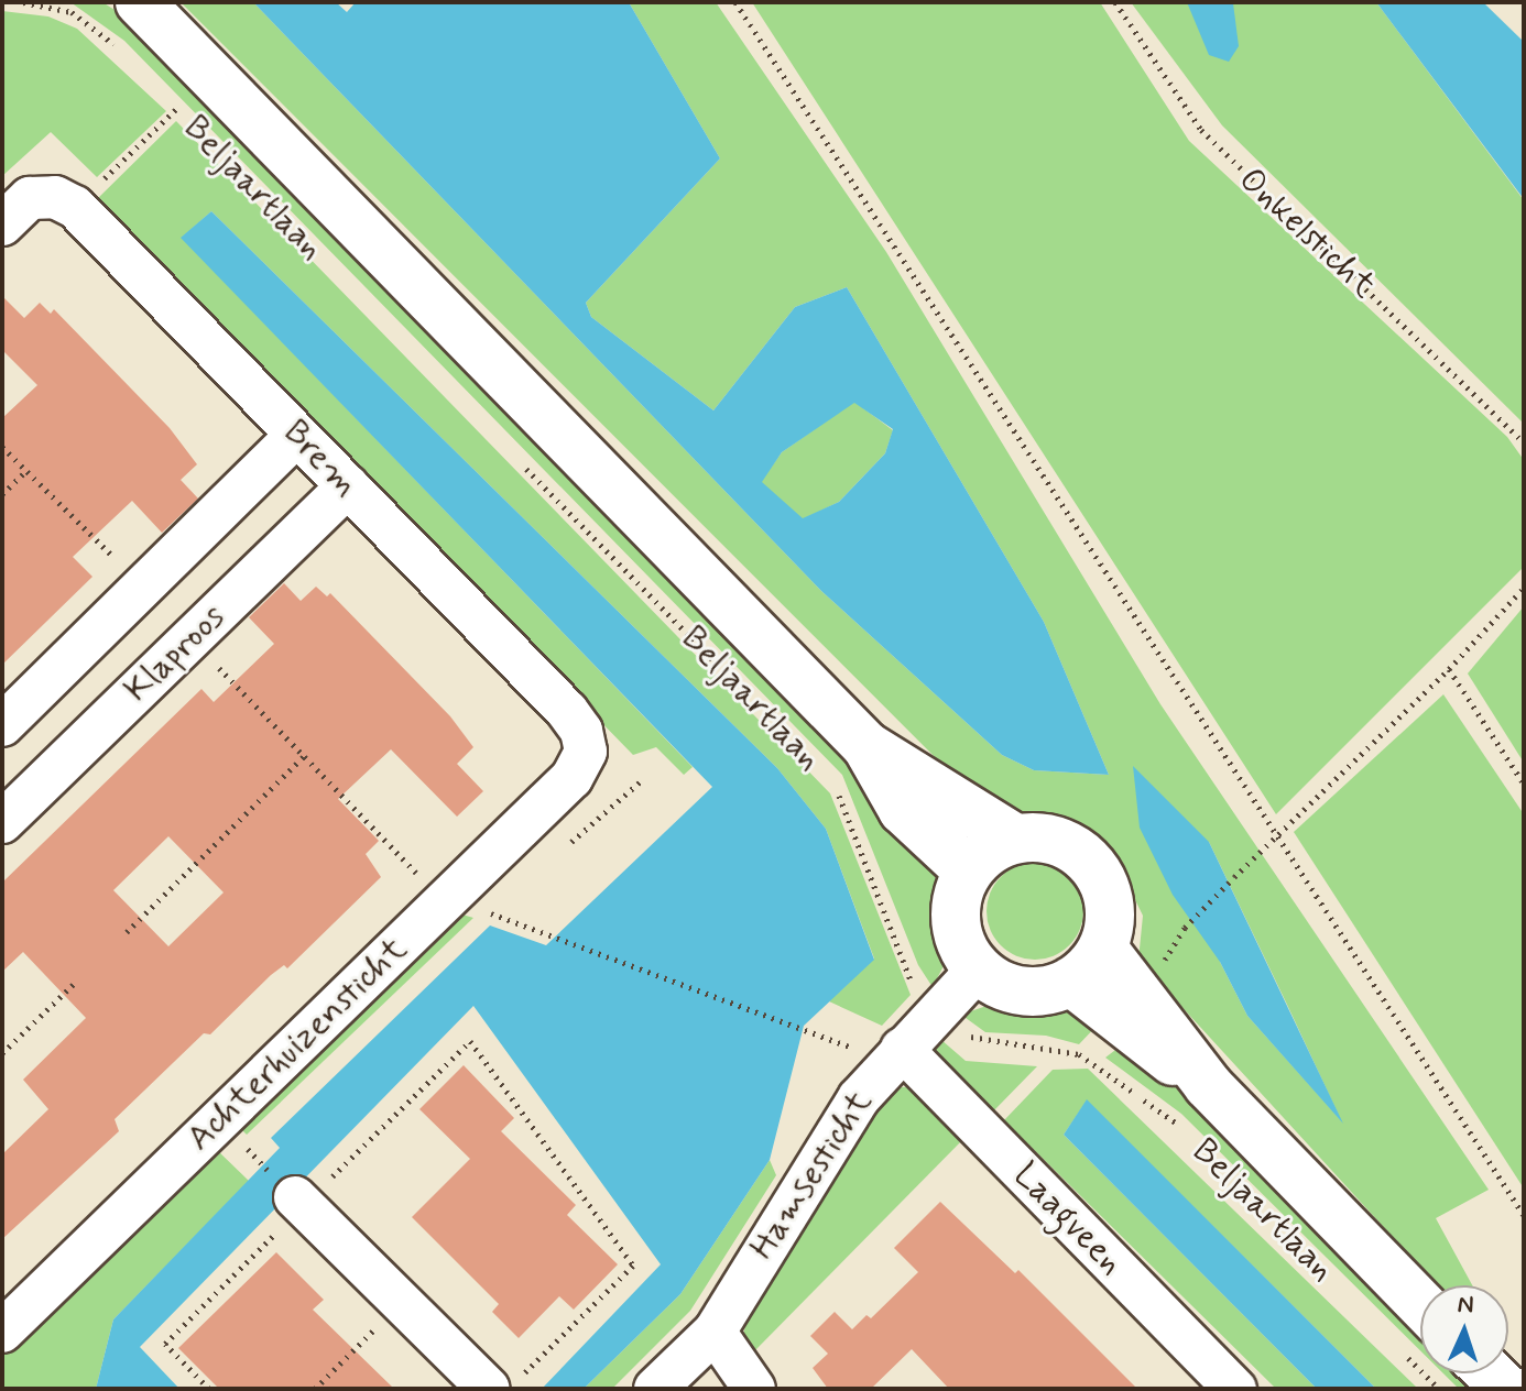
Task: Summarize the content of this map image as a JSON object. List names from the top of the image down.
{
  "streets": {
    "street": [
      "Beljaartlaan",
      "Brem",
      "Klaproos",
      "Achterhuizensticht",
      "Hamsesticht",
      "Laagveen"
    ],
    "path": ["Onkelsticht"]
  },
  "crossings": [
    ["Beljaartlaan", "Hamsesticht"],
    ["Brem", "Klaproos"],
    ["Brem", "Achterhuizensticht"],
    ["Hamsesticht", "Laagveen"]
  ],
  "north": "top"
}
